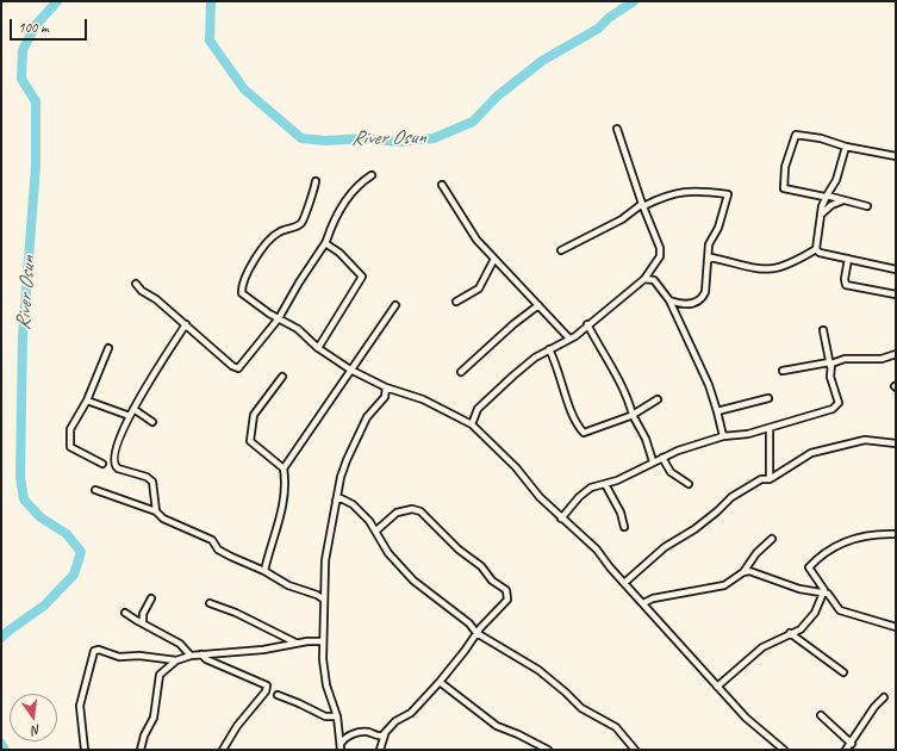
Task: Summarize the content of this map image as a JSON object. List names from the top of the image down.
{
  "water": ["River Osun"],
  "scale_bar": "100 m",
  "north": "bottom"
}
